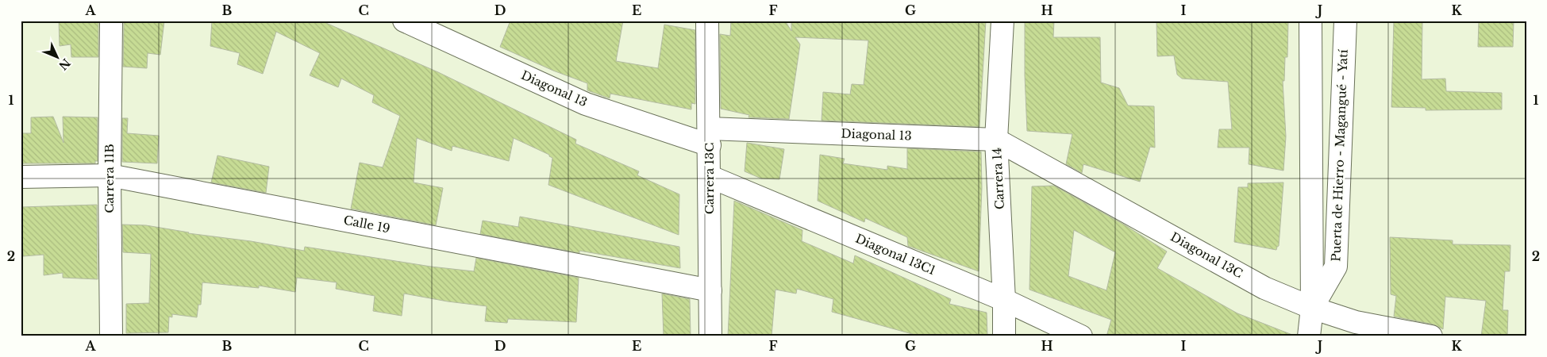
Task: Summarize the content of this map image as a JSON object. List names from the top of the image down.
{
  "streets": {
    "main road": [
      "Diagonal 13",
      "Puerta de Hierro - Magangué - Yatí",
      "Carrera 11B",
      "Carrera 13C",
      "Carrera 14",
      "Calle 19",
      "Diagonal 13C1",
      "Diagonal 13C"
    ]
  },
  "crossings": [
    ["Diagonal 13", "Carrera 13C"],
    ["Diagonal 13", "Carrera 14"],
    ["Diagonal 13", "Diagonal 13C"],
    ["Puerta de Hierro - Magangué - Yatí", "Diagonal 13C"],
    ["Carrera 11B", "Calle 19"],
    ["Carrera 13C", "Calle 19"],
    ["Carrera 13C", "Diagonal 13C1"],
    ["Carrera 14", "Diagonal 13C1"],
    ["Carrera 14", "Diagonal 13C"]
  ],
  "north": "bottom right",
  "grid": {
    "columns": [
      "A",
      "B",
      "C",
      "D",
      "E",
      "F",
      "G",
      "H",
      "I",
      "J",
      "K"
    ],
    "rows": ["1", "2"]
  }
}
